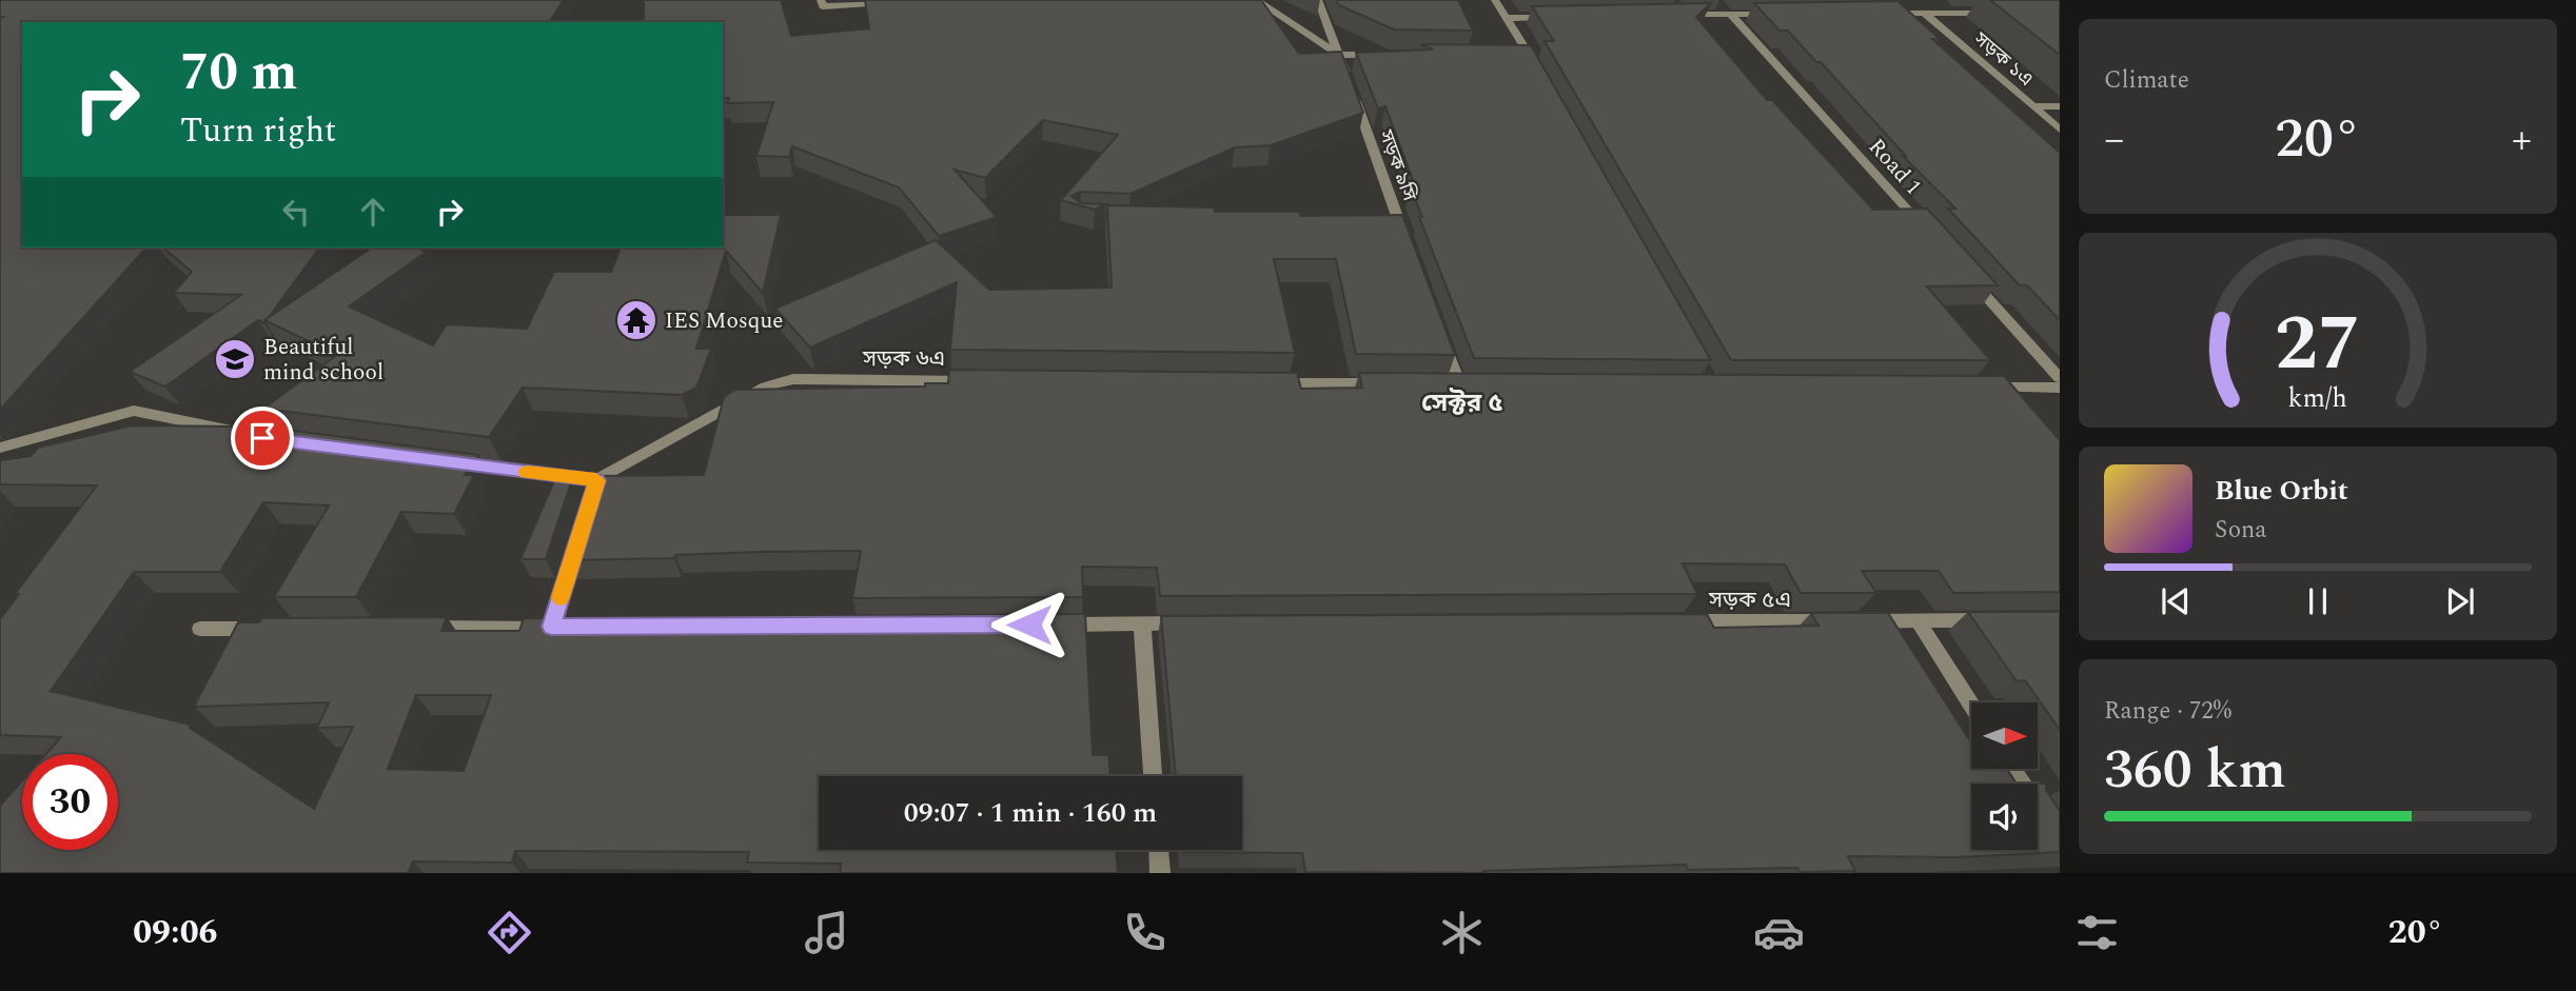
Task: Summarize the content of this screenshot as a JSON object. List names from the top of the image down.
{
  "streets": {
    "street": [
      "সড়ক ১এ",
      "সড়ক ৯সি",
      "Road 1",
      "সড়ক ৬এ",
      "সড়ক ৫এ"
    ]
  },
  "districts": ["সেক্টর ৫"],
  "places": {
    "temple": ["IES Mosque"],
    "school or university": ["Beautiful mind school"]
  },
  "north": "right",
  "page": {
    "tile": [
      "Climate",
      ["Range · 72%", "360 km"]
    ],
    "turn": ["70 m", "Turn right"],
    "heat": ["−", "20°", "+"],
    "song": ["Blue Orbit", "Sona"],
    "limit": "30",
    "trip": "09:07 · 1 min · 160 m",
    "tabs": ["09:06", "20°"],
    "gauge": ["27", "km/h"]
  }
}
